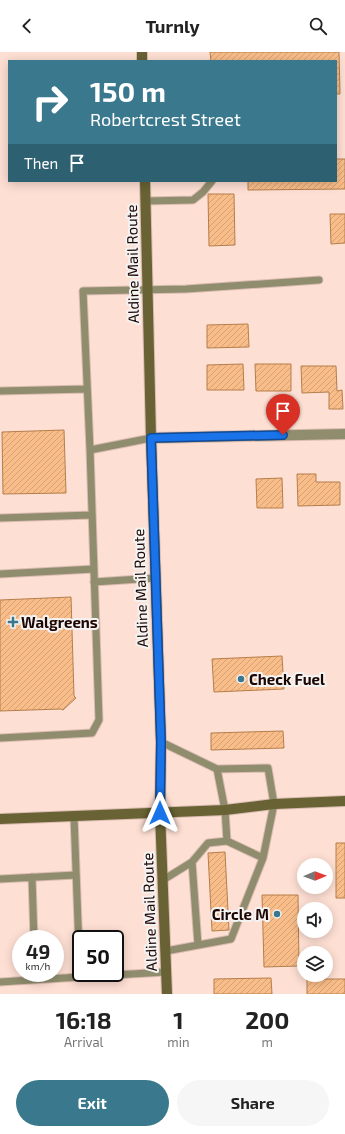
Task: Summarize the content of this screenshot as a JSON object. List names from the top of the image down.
{
  "streets": {
    "main road": ["Aldine Mail Route"]
  },
  "places": {
    "health": ["Walgreens"],
    "other": ["Check Fuel", "Circle M"]
  },
  "north": "right",
  "page": {
    "header": "Turnly",
    "turn": ["150 m", "Robertcrest Street"],
    "then": "Then",
    "speed": "49 km/h",
    "limit": "50",
    "eta": [
      "16:18",
      "Arrival",
      "1",
      "min",
      "200",
      "m"
    ],
    "buttons": ["Exit", "Share"]
  }
}
